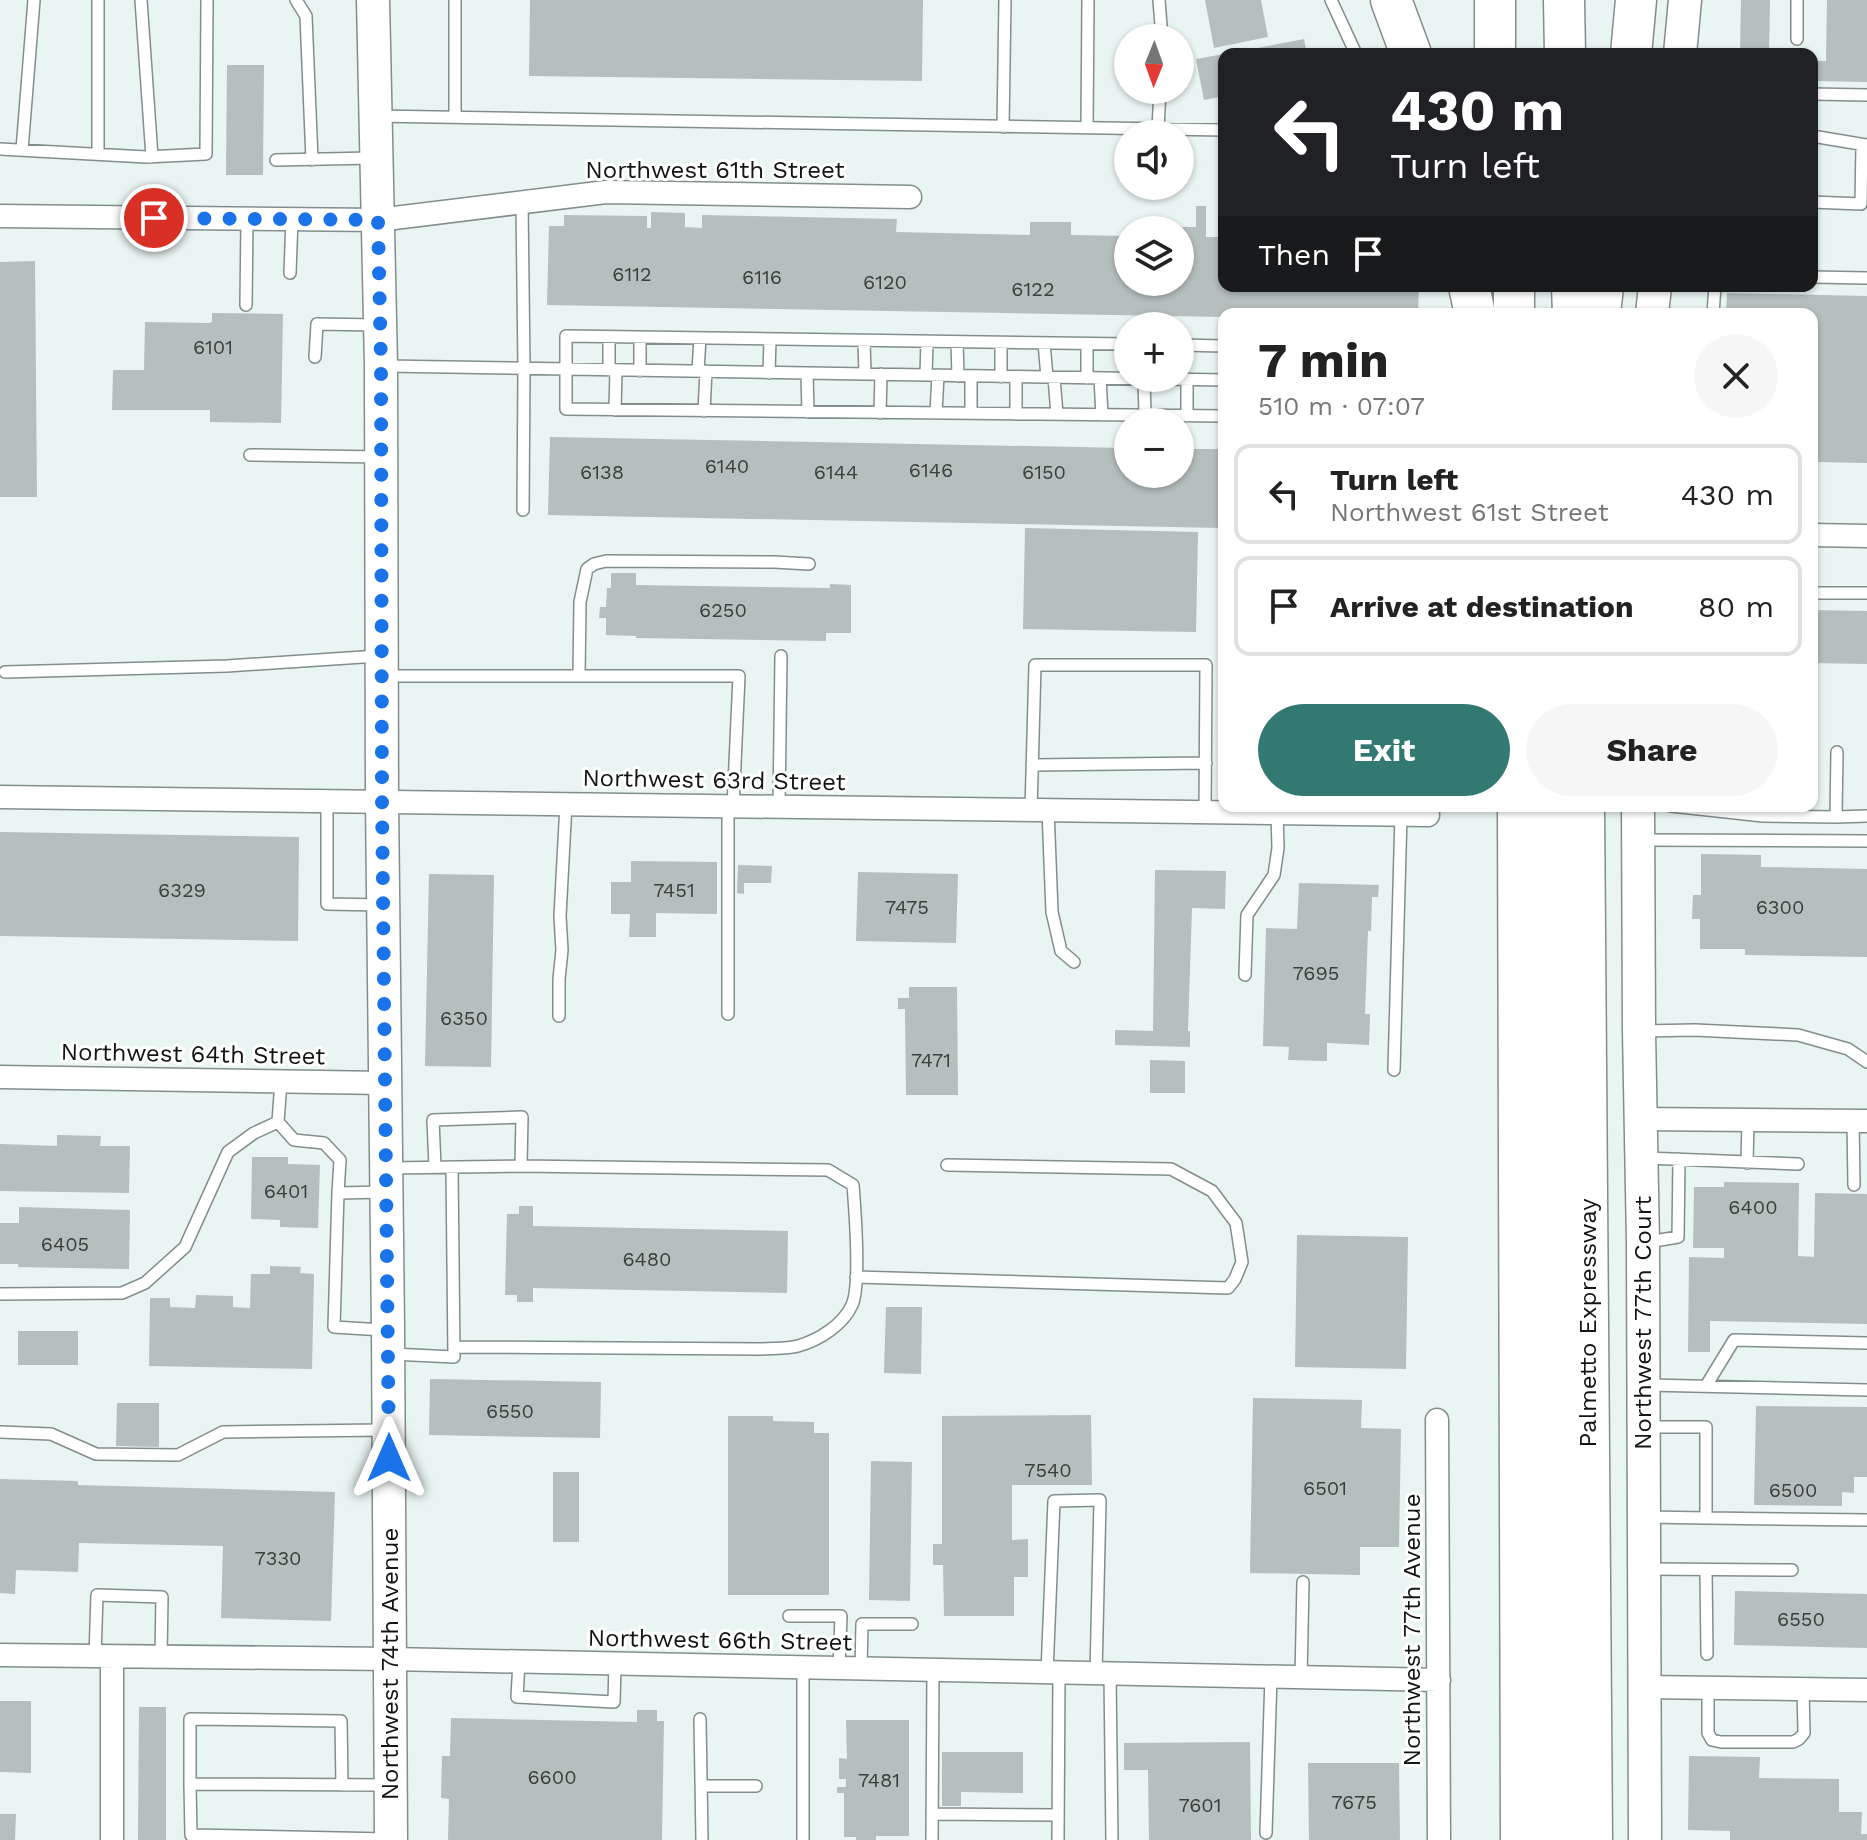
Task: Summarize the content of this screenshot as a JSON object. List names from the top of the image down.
{
  "streets": {
    "highway": ["Palmetto Expressway"],
    "street": [
      "Northwest 61th Street",
      "Northwest 63rd Street",
      "Northwest 64th Street",
      "Northwest 77th Court",
      "Northwest 77th Avenue",
      "Northwest 66th Street",
      "Northwest 74th Avenue"
    ]
  },
  "crossings": [
    ["Northwest 61th Street", "Northwest 74th Avenue"],
    ["Northwest 63rd Street", "Northwest 74th Avenue"],
    ["Northwest 64th Street", "Northwest 74th Avenue"],
    ["Northwest 77th Avenue", "Northwest 66th Street"],
    ["Northwest 66th Street", "Northwest 74th Avenue"]
  ],
  "house_numbers": [
    "6112",
    "6116",
    "6120",
    "6122",
    "6101",
    "6140",
    "6146",
    "6138",
    "6144",
    "6150",
    "6250",
    "6329",
    "7451",
    "7475",
    "6300",
    "7695",
    "6350",
    "7471",
    "6401",
    "6400",
    "6405",
    "6480",
    "6550",
    "7540",
    "6501",
    "6500",
    "7330",
    "6550",
    "6600",
    "7481",
    "7675",
    "7601"
  ],
  "north": "bottom",
  "page": {
    "map_buttons": ["+", "−"],
    "turn": ["430 m", "Turn left"],
    "then": "Then",
    "heading": ["7 min", "510 m · 07:07"],
    "list": [
      {
        "name": "Turn left",
        "note": "Northwest 61st Street",
        "value": "430 m"
      },
      {
        "name": "Arrive at destination",
        "value": "80 m"
      }
    ],
    "buttons": ["Exit", "Share"]
  }
}
